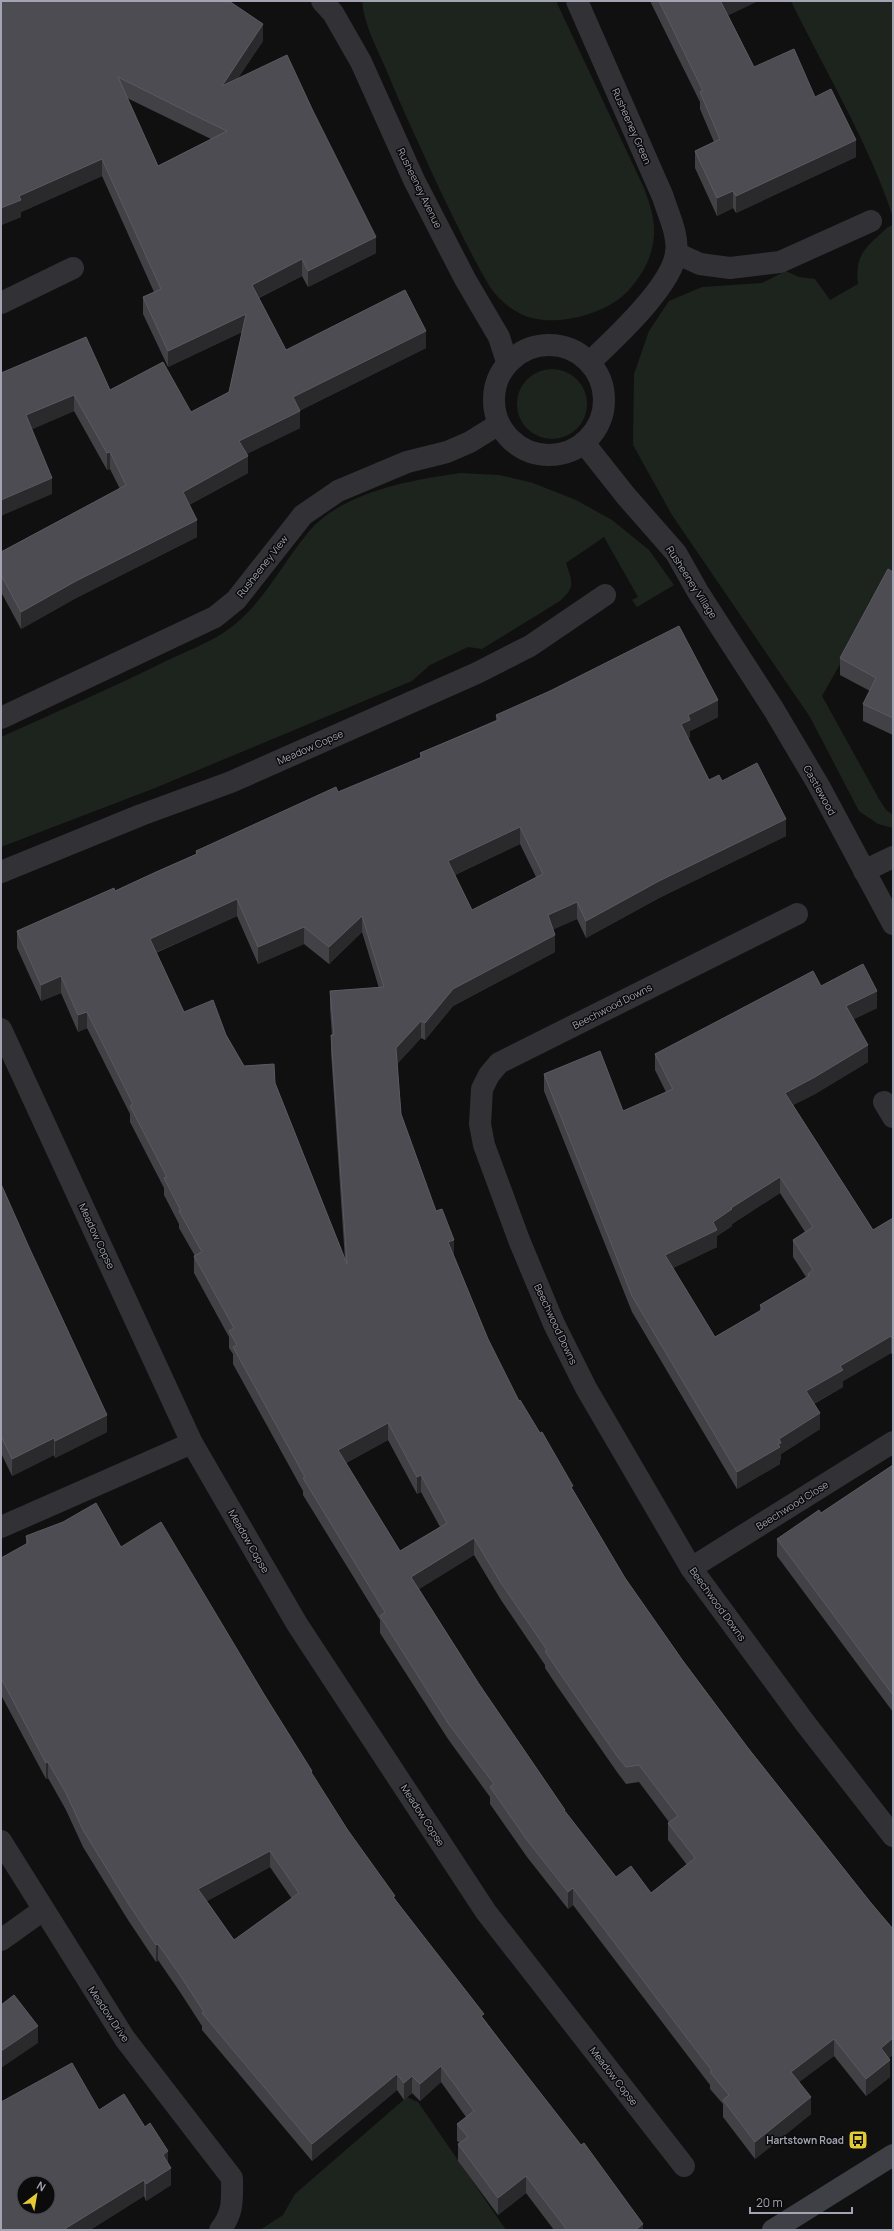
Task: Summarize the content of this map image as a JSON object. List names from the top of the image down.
{
  "streets": {
    "street": [
      "Rusheeney Green",
      "Rusheeney Avenue",
      "Rusheeney View",
      "Rusheeney Village",
      "Meadow Copse",
      "Castlewood",
      "Beechwood Downs",
      "Beechwood Close",
      "Meadow Drive"
    ]
  },
  "crossings": [
    ["Rusheeney Green", "Rusheeney Avenue"],
    ["Rusheeney Green", "Rusheeney View"],
    ["Rusheeney Green", "Rusheeney Village"],
    ["Rusheeney Avenue", "Rusheeney View"],
    ["Rusheeney Avenue", "Rusheeney Village"],
    ["Rusheeney View", "Rusheeney Village"],
    ["Rusheeney Village", "Castlewood"],
    ["Beechwood Downs", "Beechwood Close"]
  ],
  "places": {
    "bus stop": ["Hartstown Road"]
  },
  "scale_bar": "20 m",
  "north": "top right"
}
